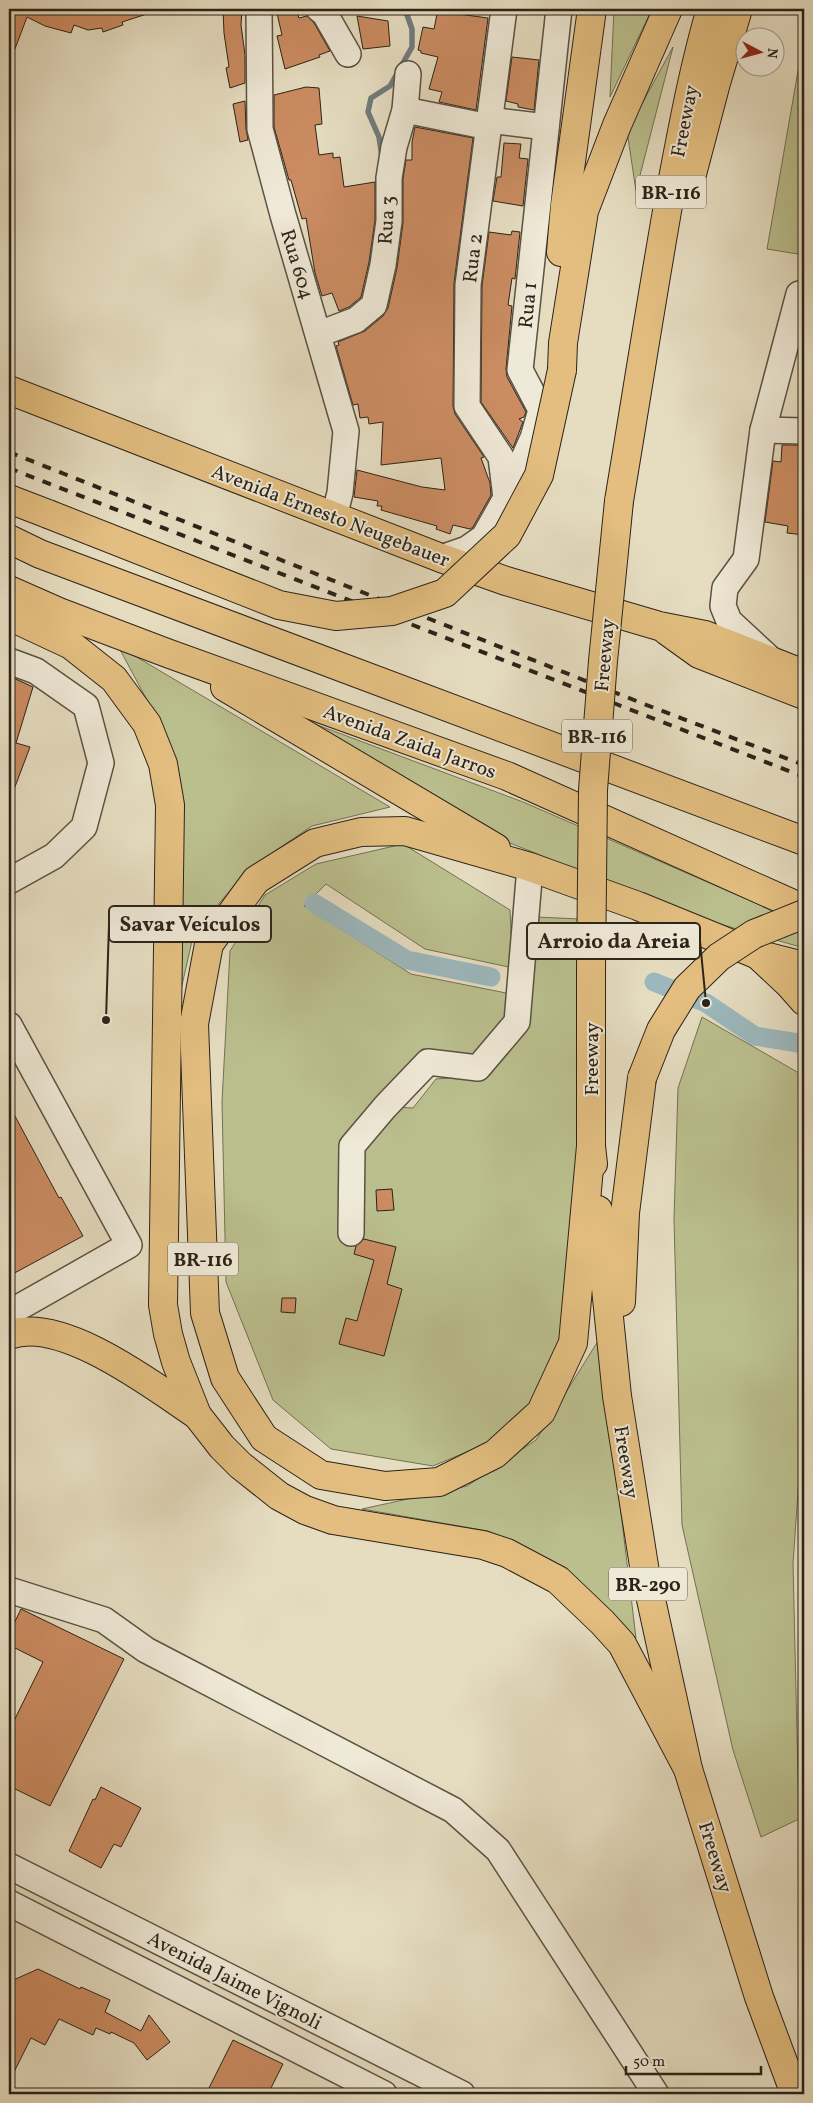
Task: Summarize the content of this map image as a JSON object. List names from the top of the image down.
{
  "streets": {
    "main road": [
      "Freeway",
      "BR-116",
      "Avenida Ernesto Neugebauer",
      "Avenida Zaida Jarros",
      "BR-290"
    ],
    "street": [
      "Rua 3",
      "Rua 2",
      "Rua 604",
      "Rua 1",
      "Avenida Jaime Vignoli"
    ]
  },
  "crossings": [
    ["Freeway", "BR-116"],
    ["Rua 3", "Rua 604"],
    ["Rua 2", "Rua 1"],
    ["Rua 604", "Avenida Ernesto Neugebauer"],
    ["Rua 1", "Avenida Ernesto Neugebauer"]
  ],
  "places": ["Arroio da Areia", "Savar Veículos"],
  "scale_bar": "50 m",
  "north": "right"
}
